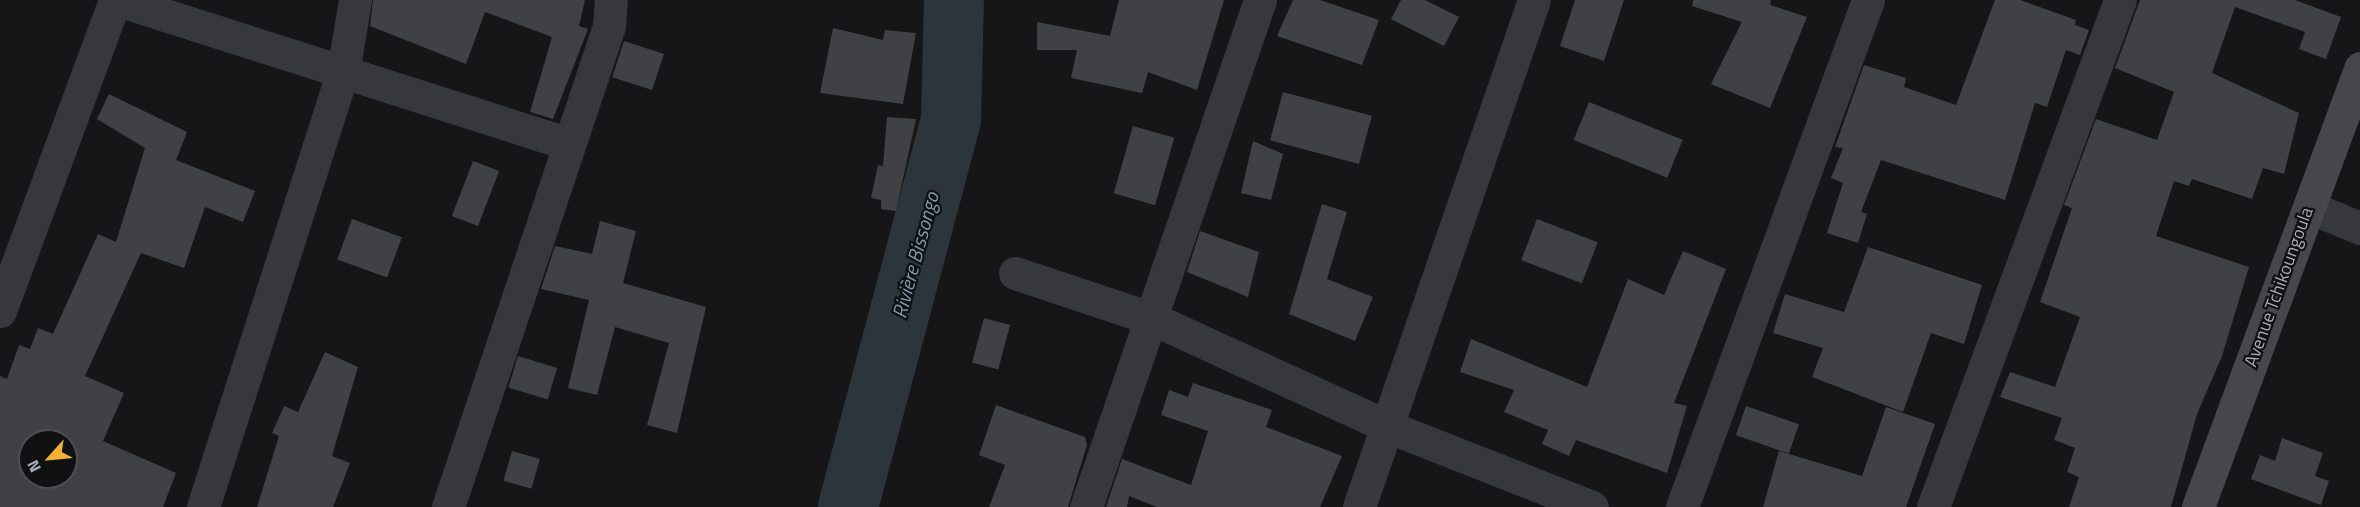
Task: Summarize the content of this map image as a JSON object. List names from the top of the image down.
{
  "streets": {
    "street": ["Avenue Tchikoungoula"]
  },
  "water": ["Rivière Bissongo"],
  "north": "bottom left"
}
